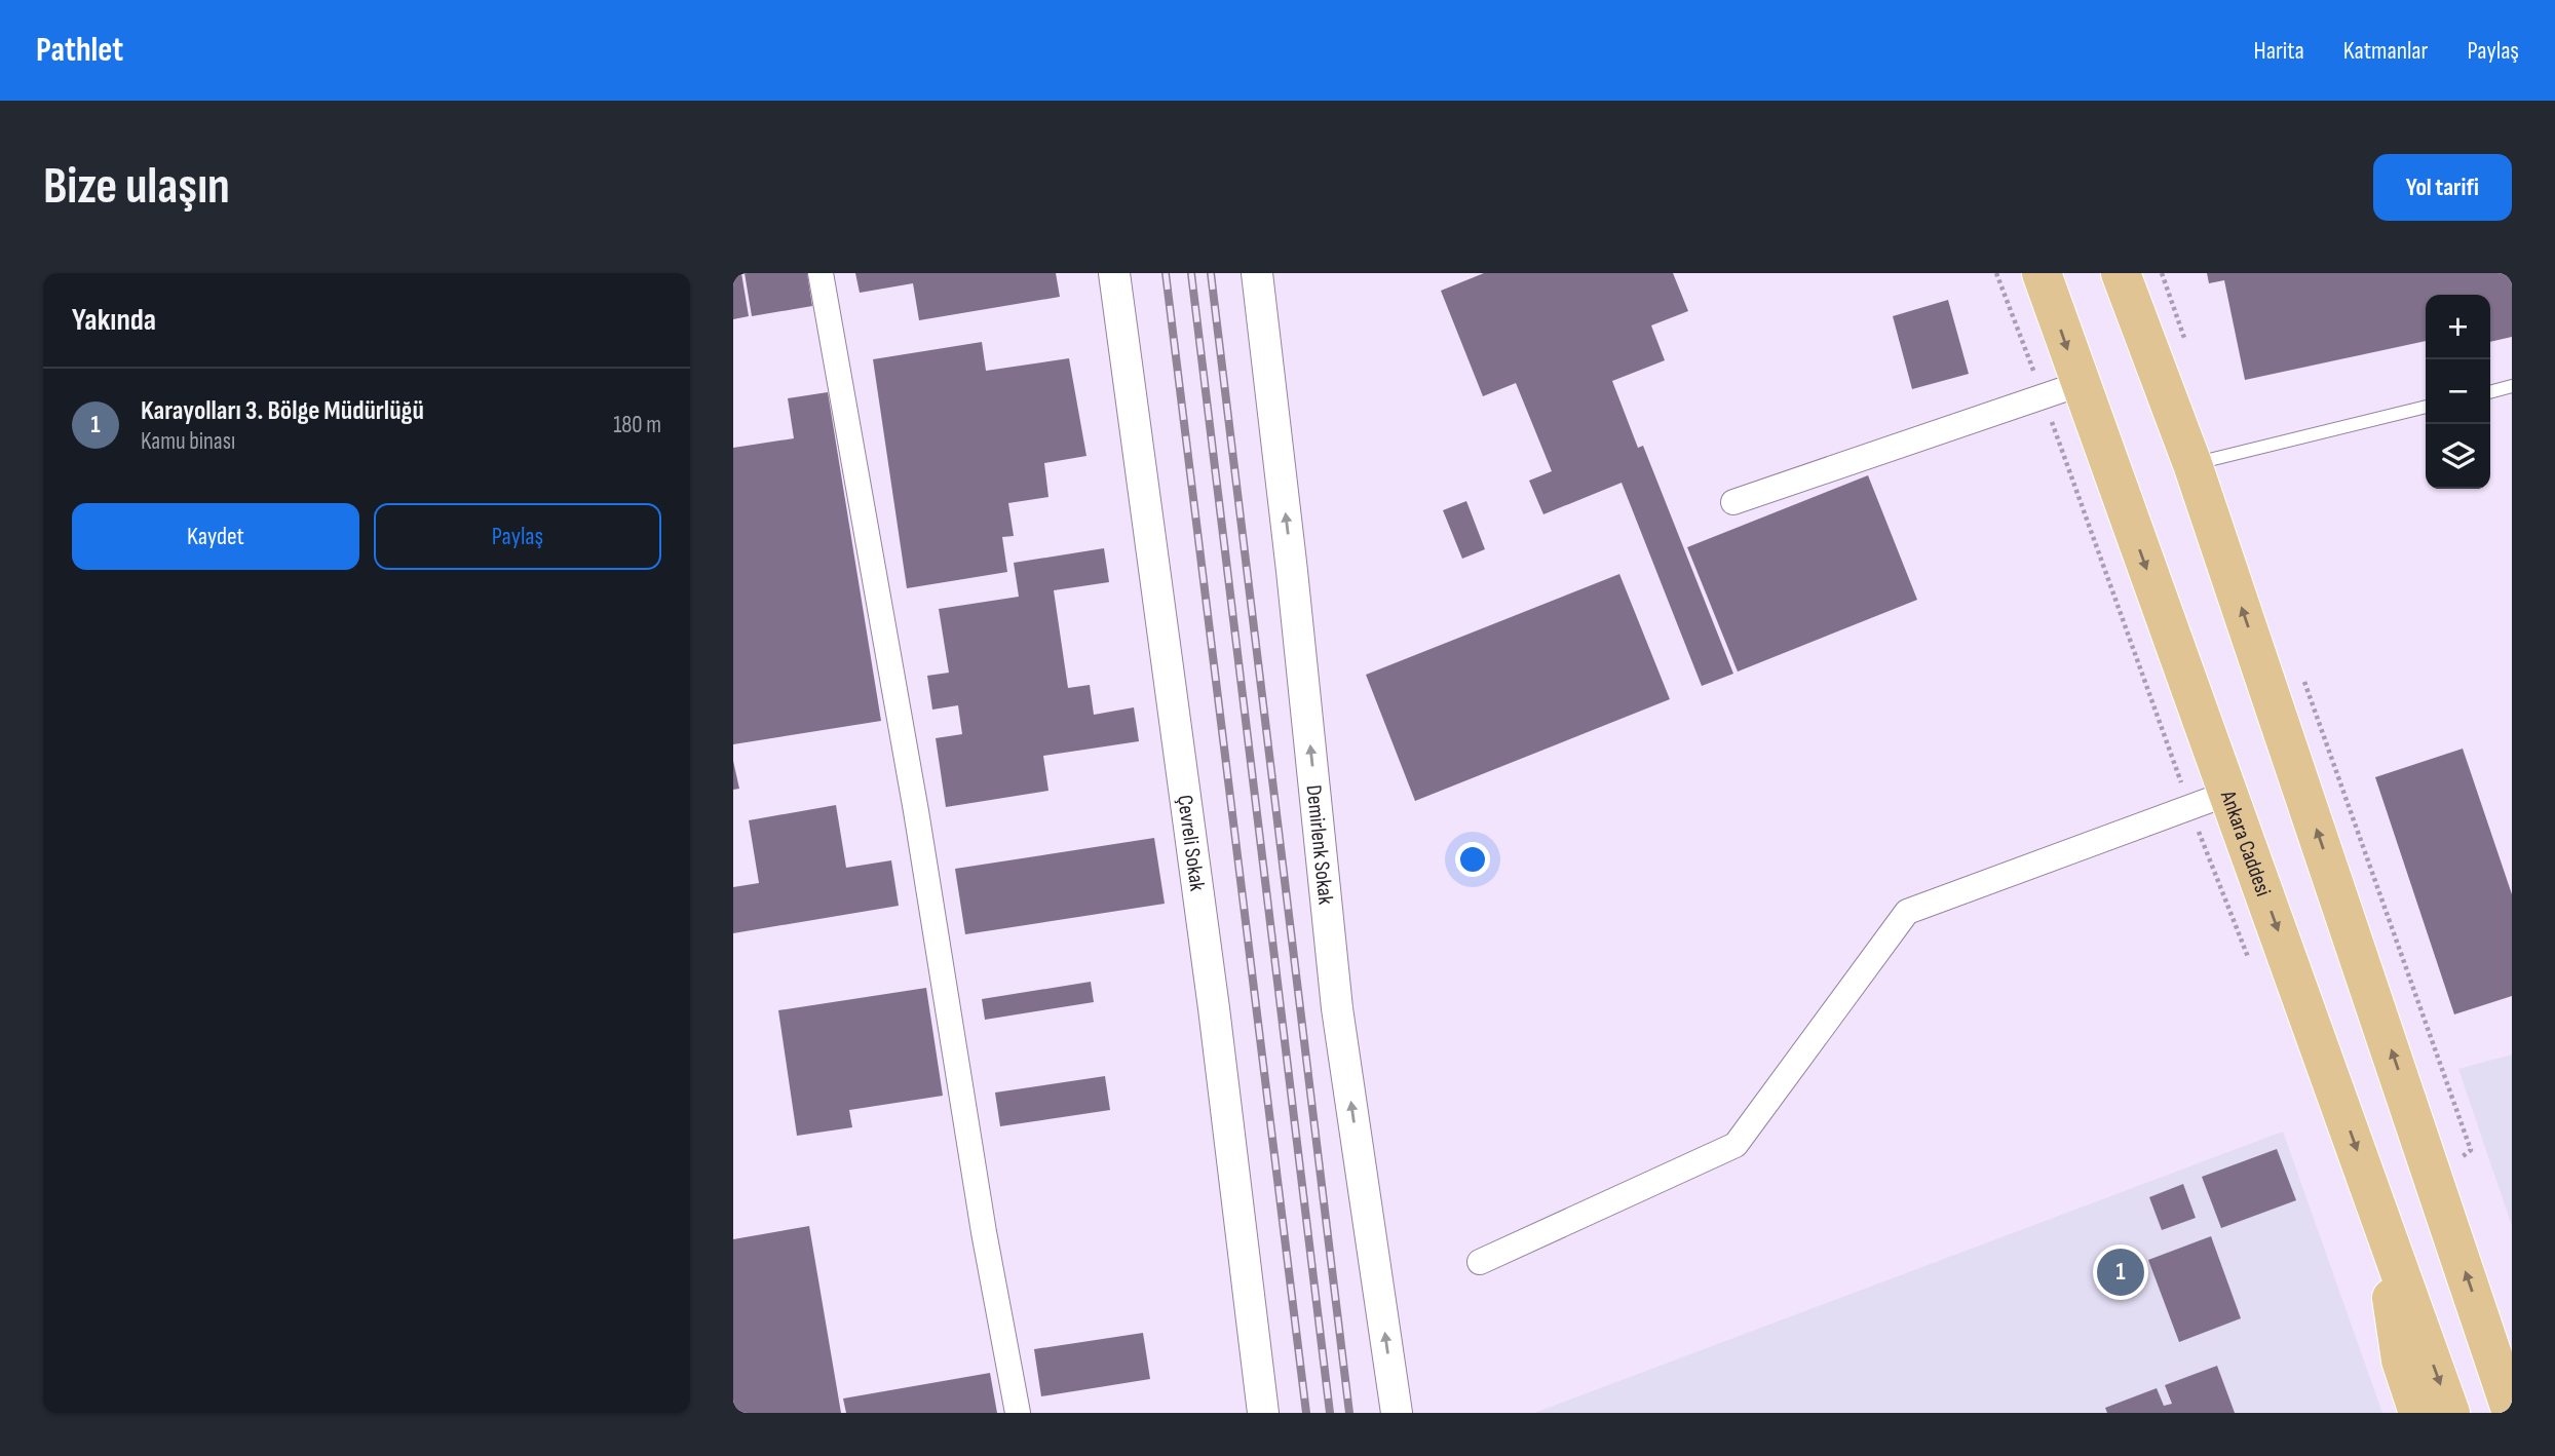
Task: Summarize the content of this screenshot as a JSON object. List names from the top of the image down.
{
  "streets": {
    "main road": ["Ankara Caddesi"],
    "street": ["Çevreli Sokak", "Demirlenk Sokak"]
  },
  "one_way": ["Demirlenk Sokak"],
  "page": {
    "header": "Pathlet",
    "nav": ["Harita", "Katmanlar", "Paylaş"],
    "buttons": [
      "Yol tarifi",
      ["Kaydet", "Paylaş"]
    ],
    "title": "Bize ulaşın",
    "heading": "Yakında",
    "map_buttons": ["+", "−"],
    "list": [
      {
        "mark": "1",
        "name": "Karayolları 3. Bölge Müdürlüğü",
        "note": "Kamu binası",
        "value": "180 m"
      }
    ],
    "pins": "1"
  }
}
